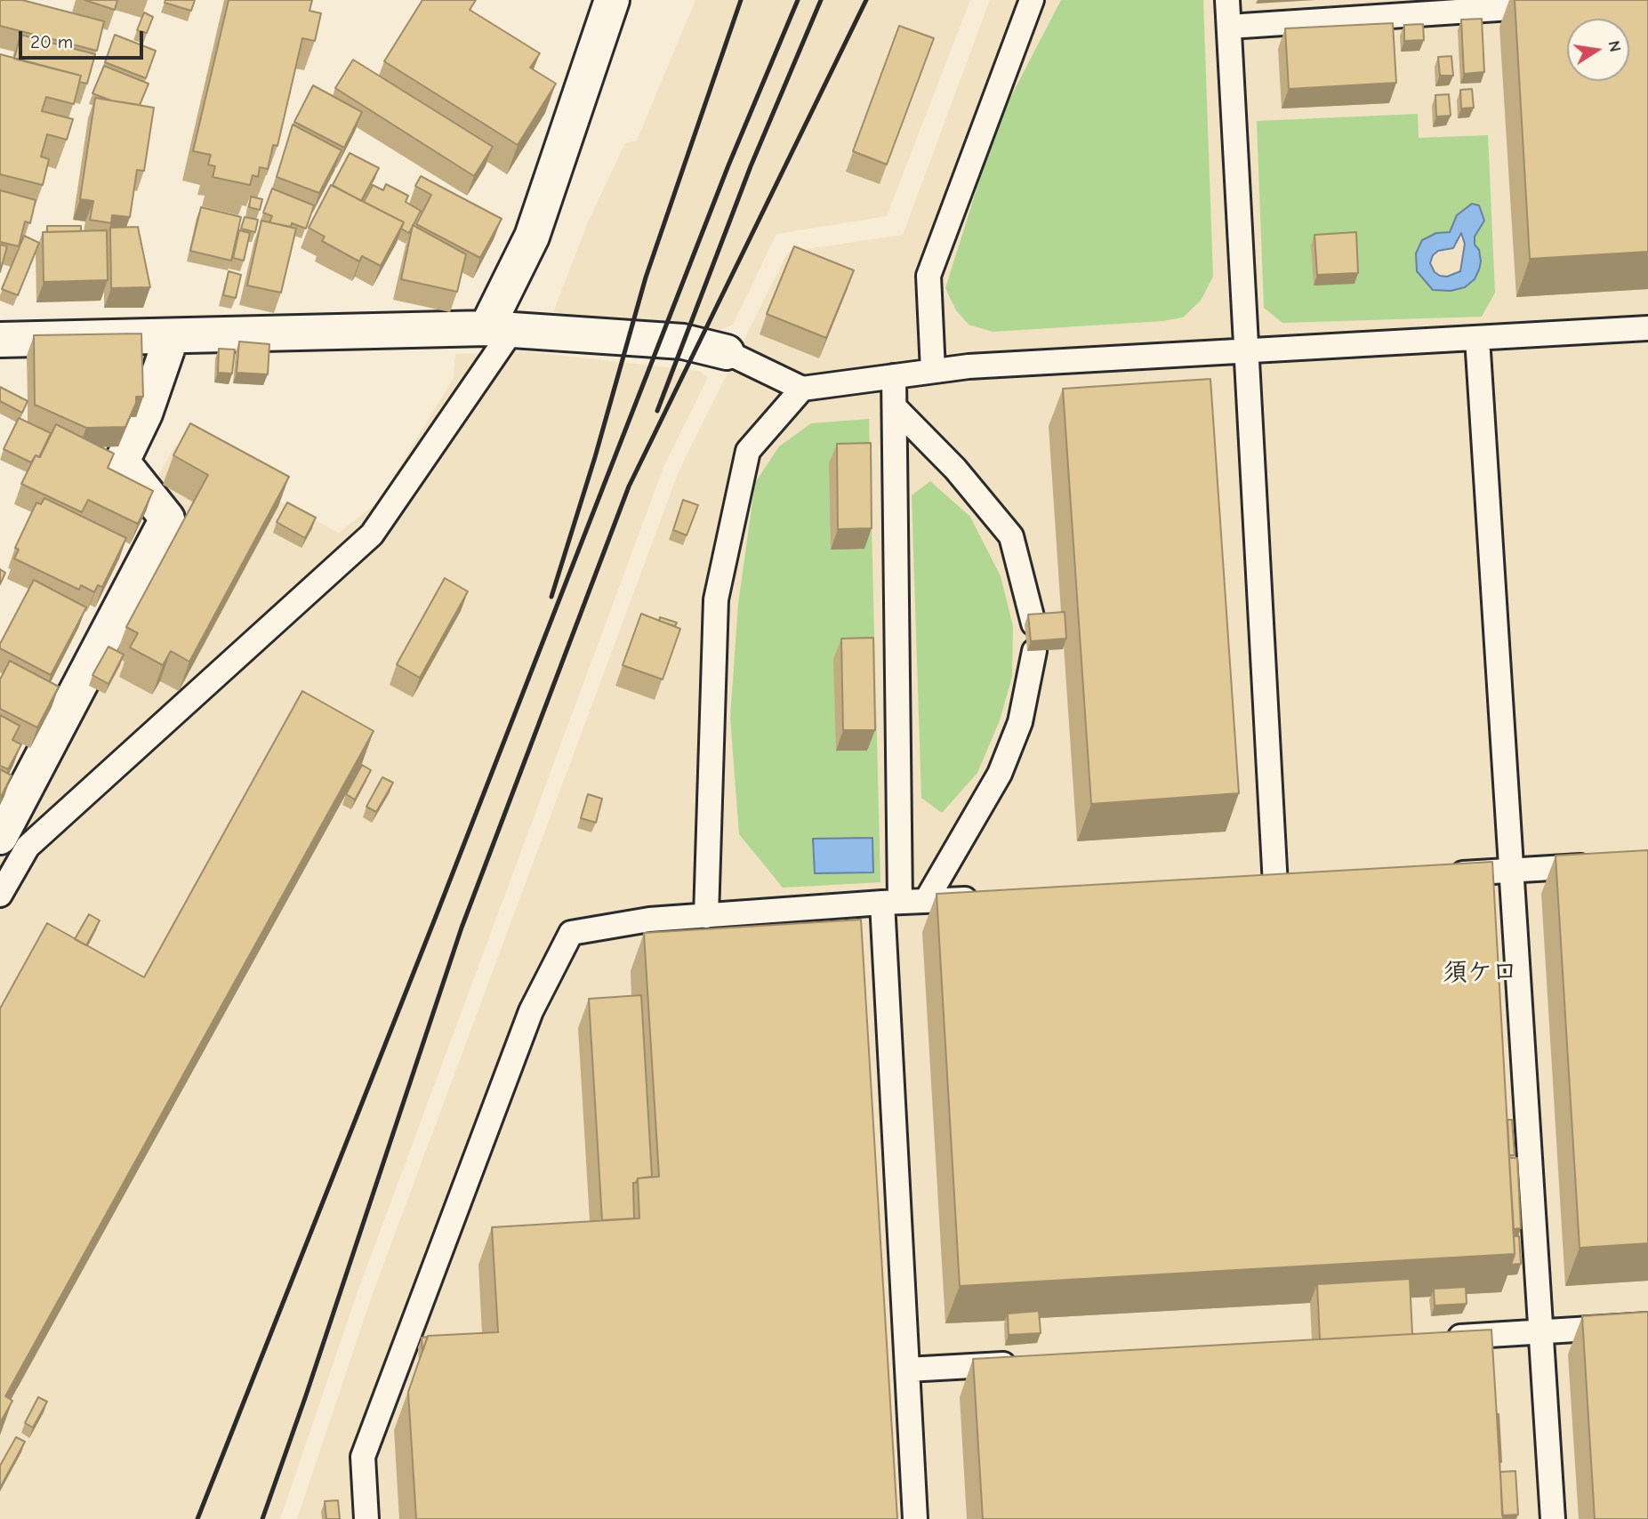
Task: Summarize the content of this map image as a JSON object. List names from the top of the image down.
{
  "districts": ["須ケ口"],
  "scale_bar": "20 m",
  "north": "right"
}
